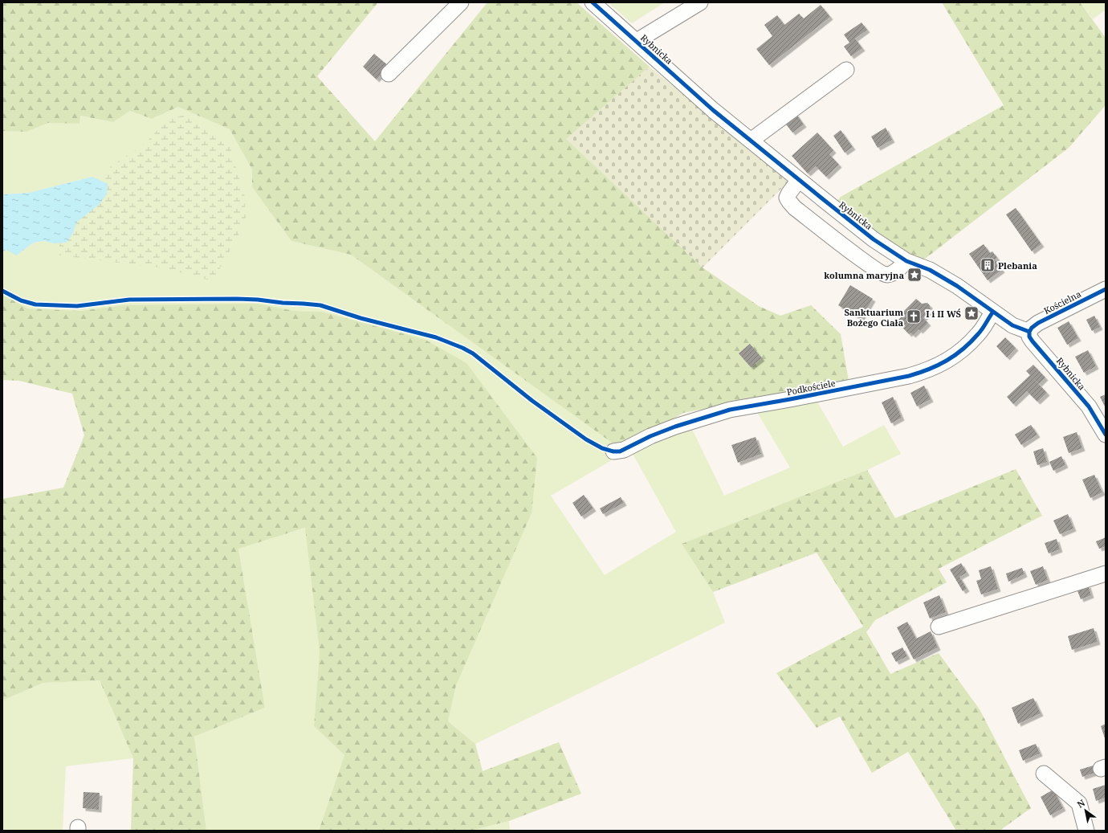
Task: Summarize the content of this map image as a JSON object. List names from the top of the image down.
{
  "streets": {
    "street": ["Rybnicka", "Kościelna", "Podkościele"]
  },
  "crossings": [
    ["Rybnicka", "Kościelna"],
    ["Rybnicka", "Podkościele"]
  ],
  "places": {
    "building": ["Plebania"],
    "place": ["kolumna maryjna", "I i II WŚ"],
    "church": ["Sanktuarium Bożego Ciała"]
  },
  "north": "top left"
}
